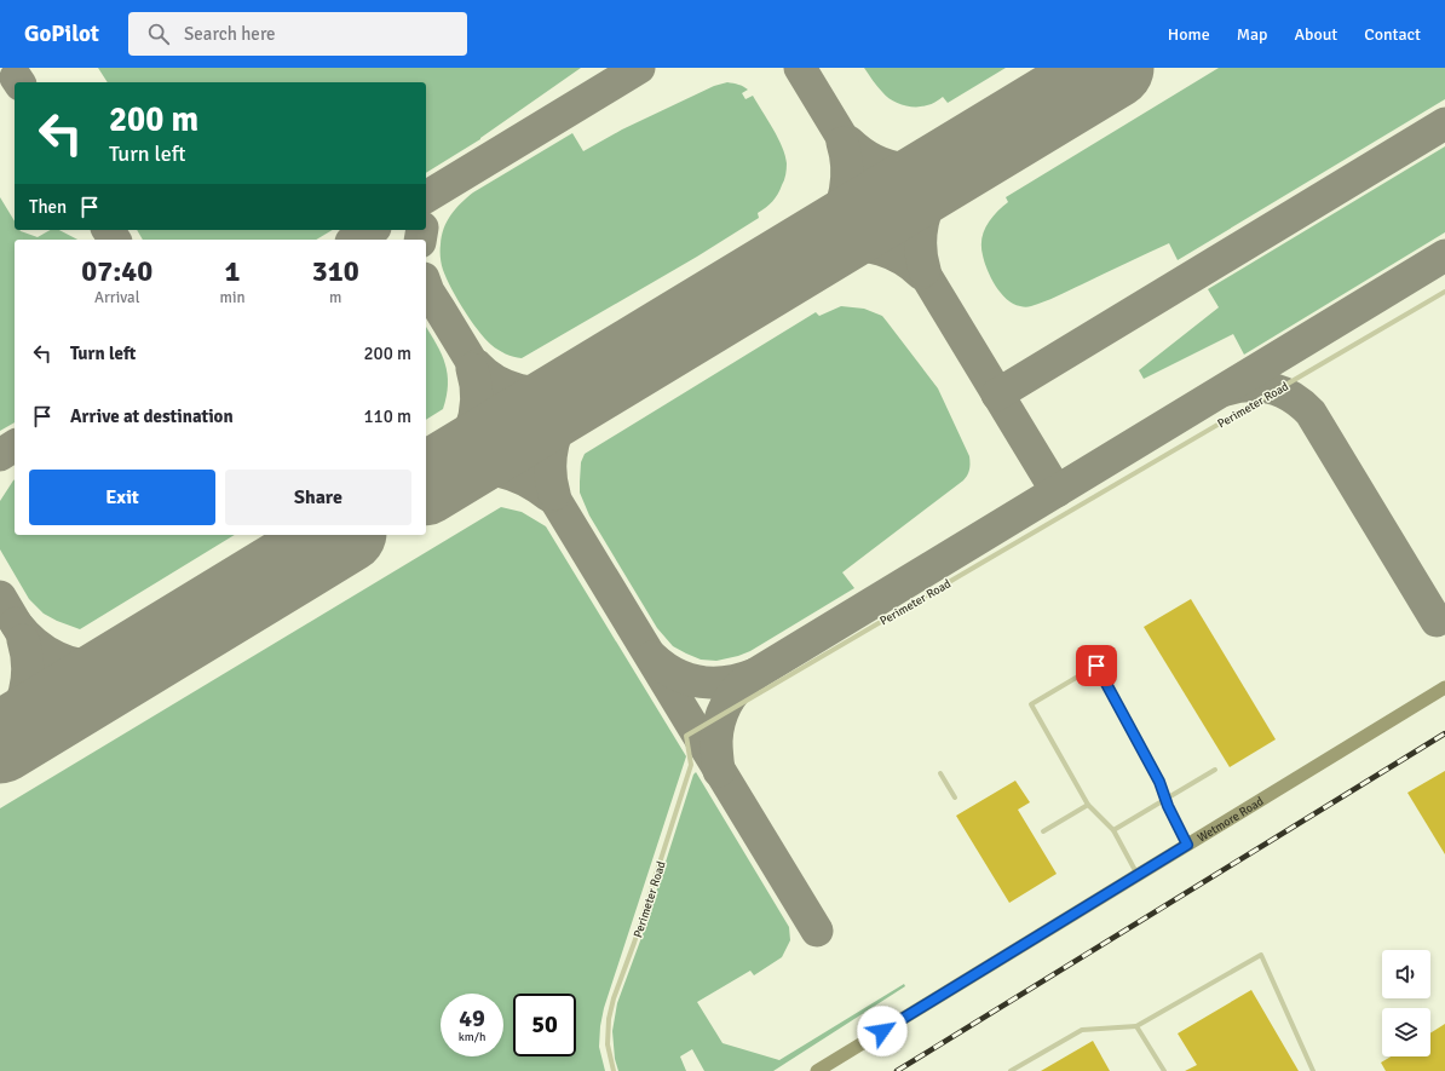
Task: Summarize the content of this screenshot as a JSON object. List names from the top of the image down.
{
  "streets": {
    "main road": ["Wetmore Road"],
    "lane": ["Perimeter Road"]
  },
  "page": {
    "header": "GoPilot",
    "search": "Search here",
    "nav": [
      "Home",
      "Map",
      "About",
      "Contact"
    ],
    "turn": ["200 m", "Turn left"],
    "then": "Then",
    "eta": [
      "07:40",
      "Arrival",
      "1",
      "min",
      "310",
      "m"
    ],
    "list": [
      {
        "name": "Turn left",
        "value": "200 m"
      },
      {
        "name": "Arrive at destination",
        "value": "110 m"
      }
    ],
    "buttons": ["Exit", "Share"],
    "speed": "49 km/h",
    "limit": "50"
  }
}
